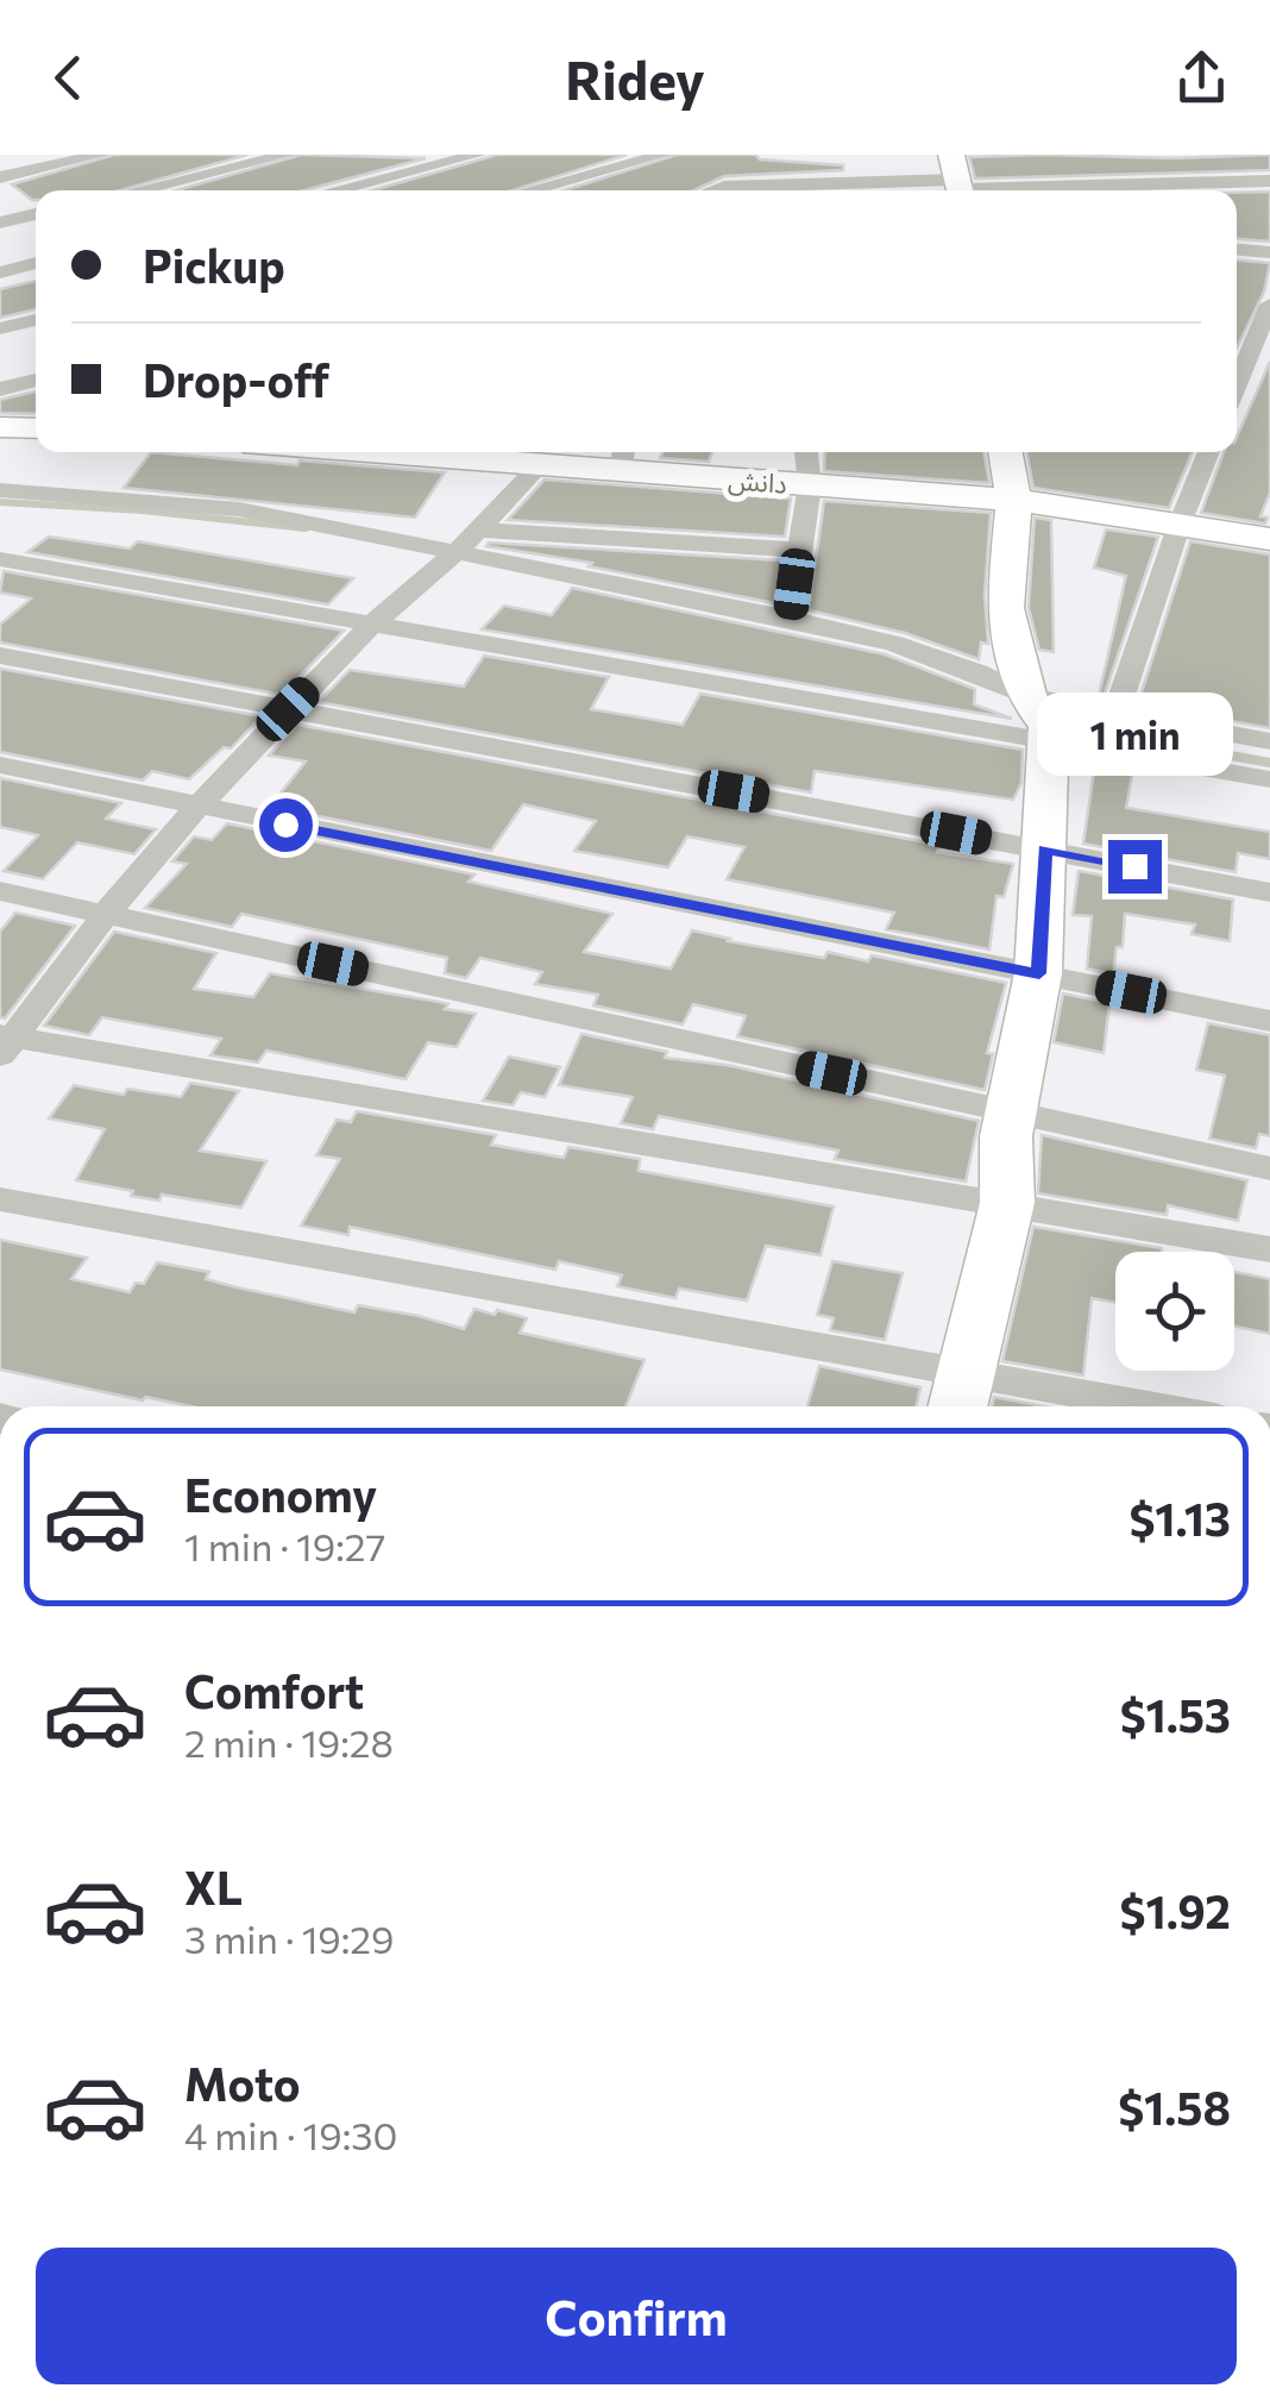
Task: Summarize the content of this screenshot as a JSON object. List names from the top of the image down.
{
  "streets": {
    "street": ["دانش"]
  },
  "page": {
    "header": "Ridey",
    "banner": ["Pickup", "Drop-off"],
    "bubble": "1 min",
    "list": [
      {
        "name": "Economy",
        "note": "1 min · 19:27",
        "value": "$1.13"
      },
      {
        "name": "Comfort",
        "note": "2 min · 19:28",
        "value": "$1.53"
      },
      {
        "name": "XL",
        "note": "3 min · 19:29",
        "value": "$1.92"
      },
      {
        "name": "Moto",
        "note": "4 min · 19:30",
        "value": "$1.58"
      }
    ],
    "buttons": "Confirm"
  }
}
